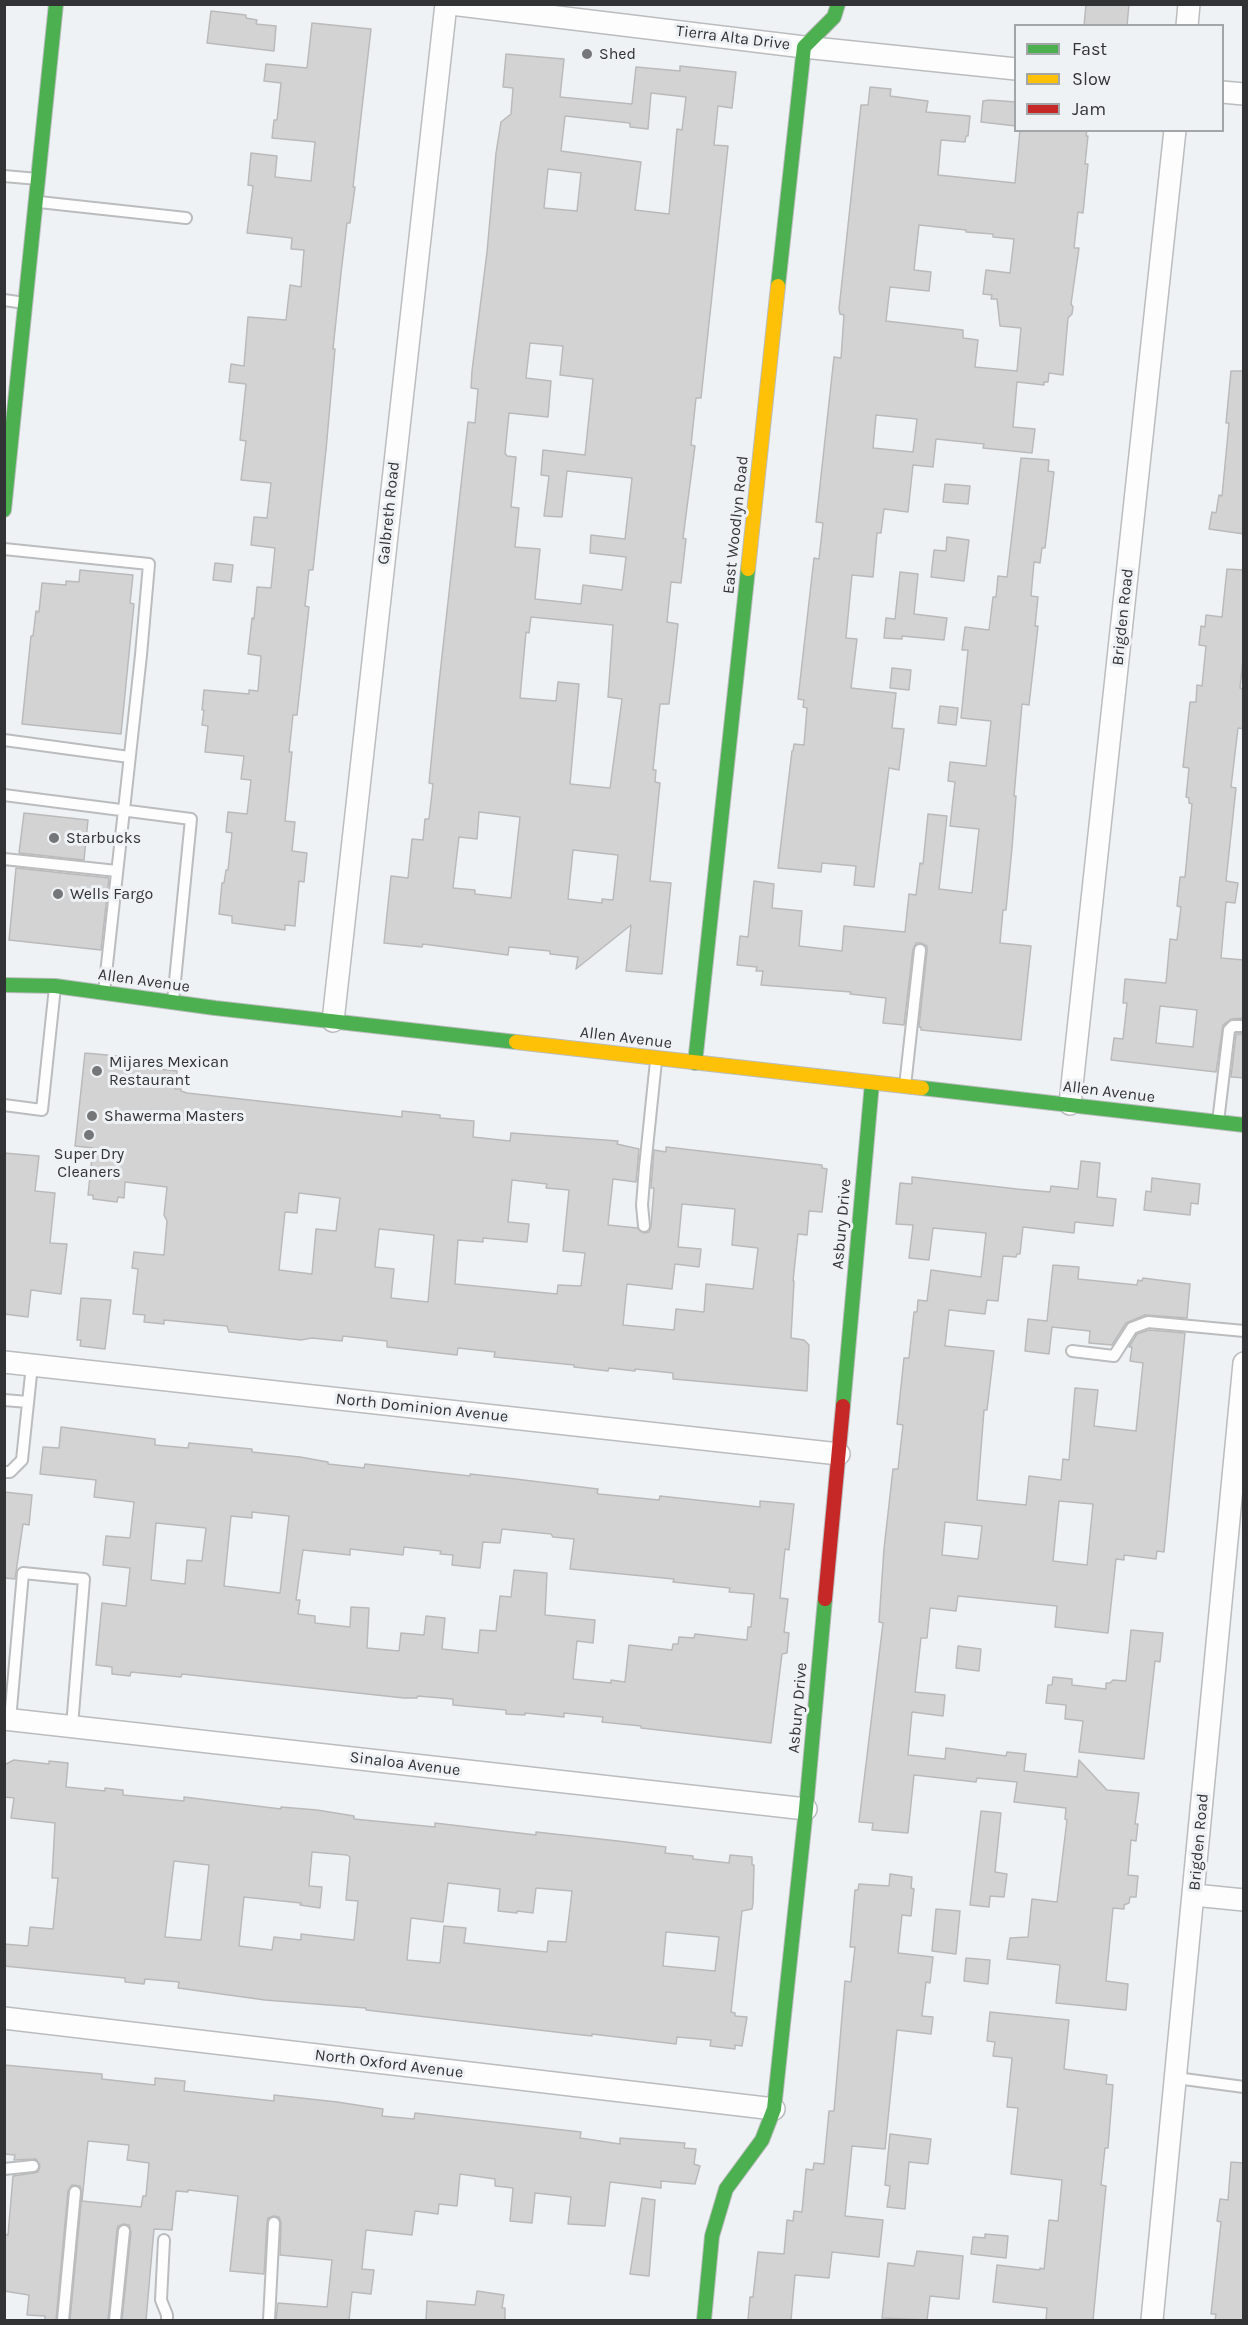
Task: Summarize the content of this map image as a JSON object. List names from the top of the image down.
{
  "streets": {
    "street": [
      "Tierra Alta Drive",
      "Galbreth Road",
      "East Woodlyn Road",
      "Brigden Road",
      "Allen Avenue",
      "Asbury Drive",
      "North Dominion Avenue",
      "Sinaloa Avenue",
      "North Oxford Avenue"
    ]
  },
  "crossings": [
    ["Tierra Alta Drive", "East Woodlyn Road"],
    ["Galbreth Road", "Allen Avenue"],
    ["East Woodlyn Road", "Allen Avenue"],
    ["Brigden Road", "Allen Avenue"],
    ["Allen Avenue", "Asbury Drive"],
    ["Asbury Drive", "North Dominion Avenue"],
    ["Asbury Drive", "Sinaloa Avenue"],
    ["Asbury Drive", "North Oxford Avenue"]
  ],
  "places": [
    "Shed",
    "Starbucks",
    "Wells Fargo",
    "Mijares Mexican Restaurant",
    "Shawerma Masters",
    "Super Dry Cleaners"
  ],
  "legend": ["Fast", "Slow", "Jam"]
}
